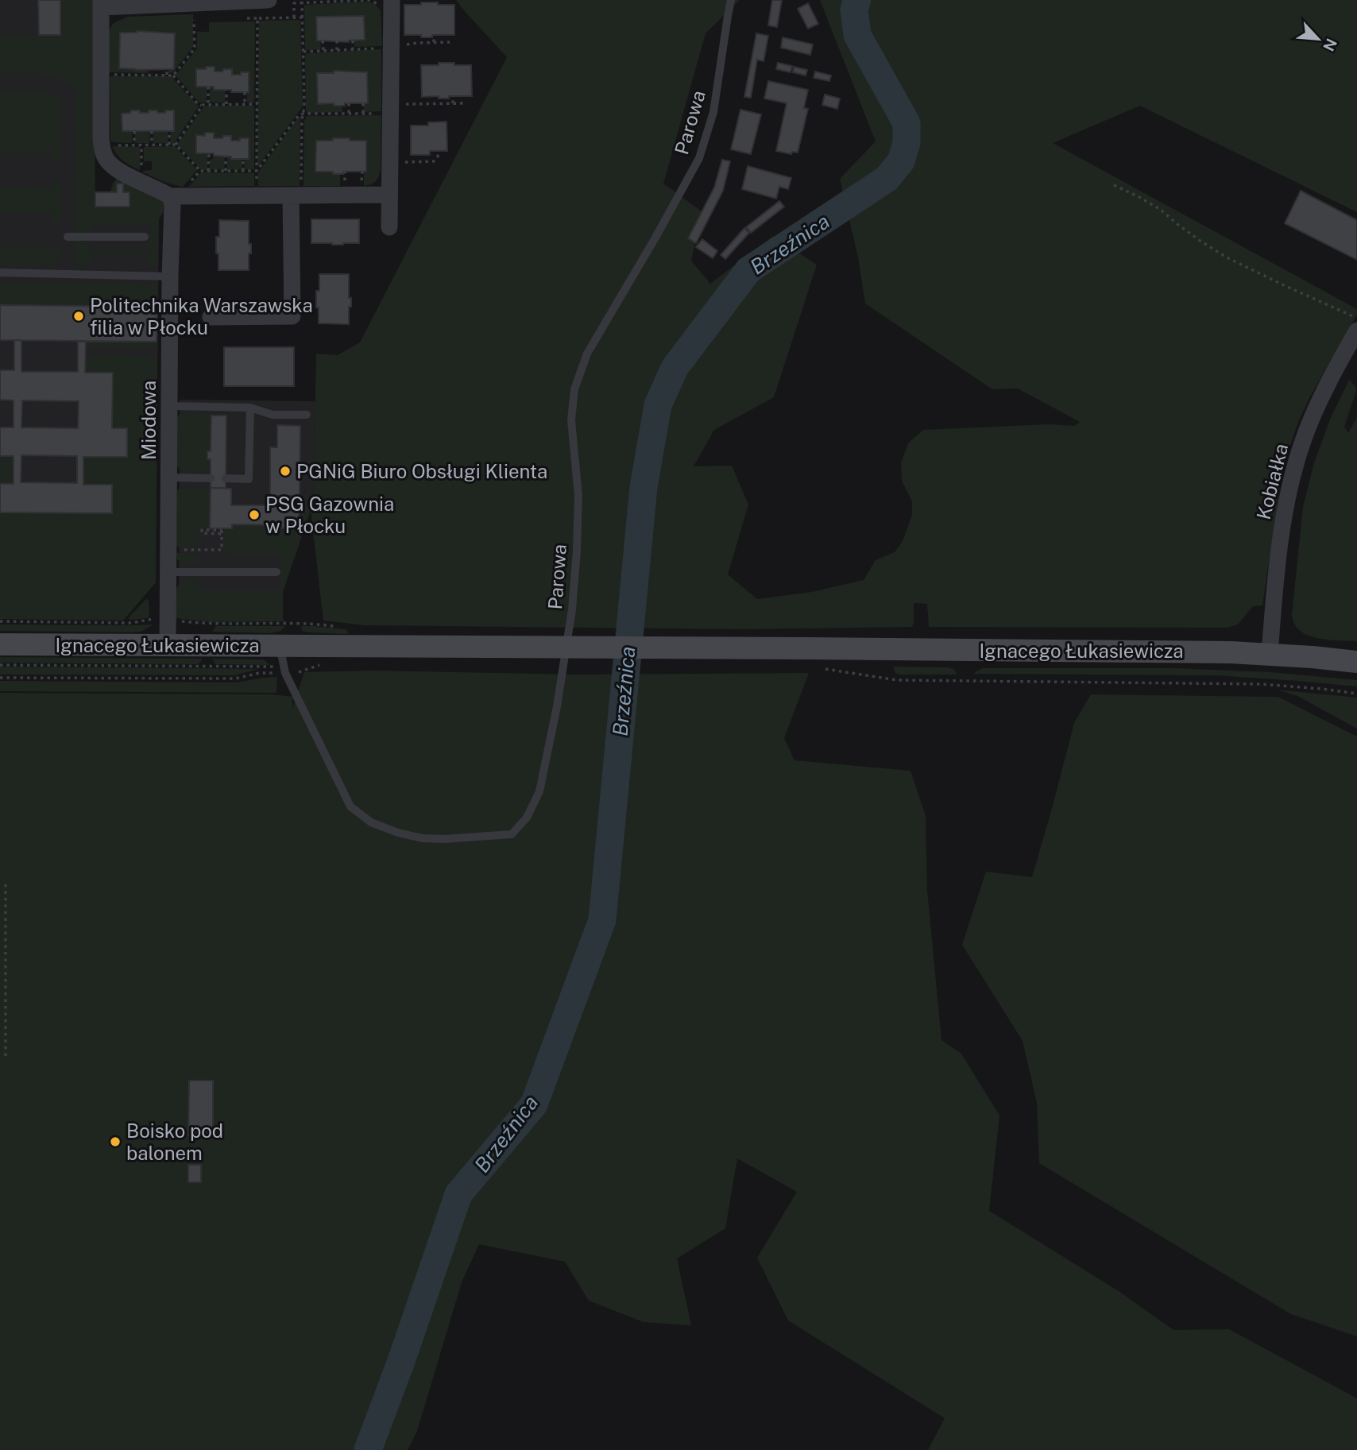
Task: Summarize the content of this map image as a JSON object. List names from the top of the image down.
{
  "streets": {
    "street": ["Miodowa", "Kobiałka", "Ignacego Łukasiewicza"],
    "lane": ["Parowa"]
  },
  "crossings": [
    ["Parowa", "Ignacego Łukasiewicza"],
    ["Miodowa", "Ignacego Łukasiewicza"],
    ["Kobiałka", "Ignacego Łukasiewicza"]
  ],
  "water": ["Brzeźnica"],
  "places": [
    "Politechnika Warszawska filia w Płocku",
    "PGNiG Biuro Obsługi Klienta",
    "PSG Gazownia w Płocku",
    "Boisko pod balonem"
  ],
  "north": "bottom right"
}
